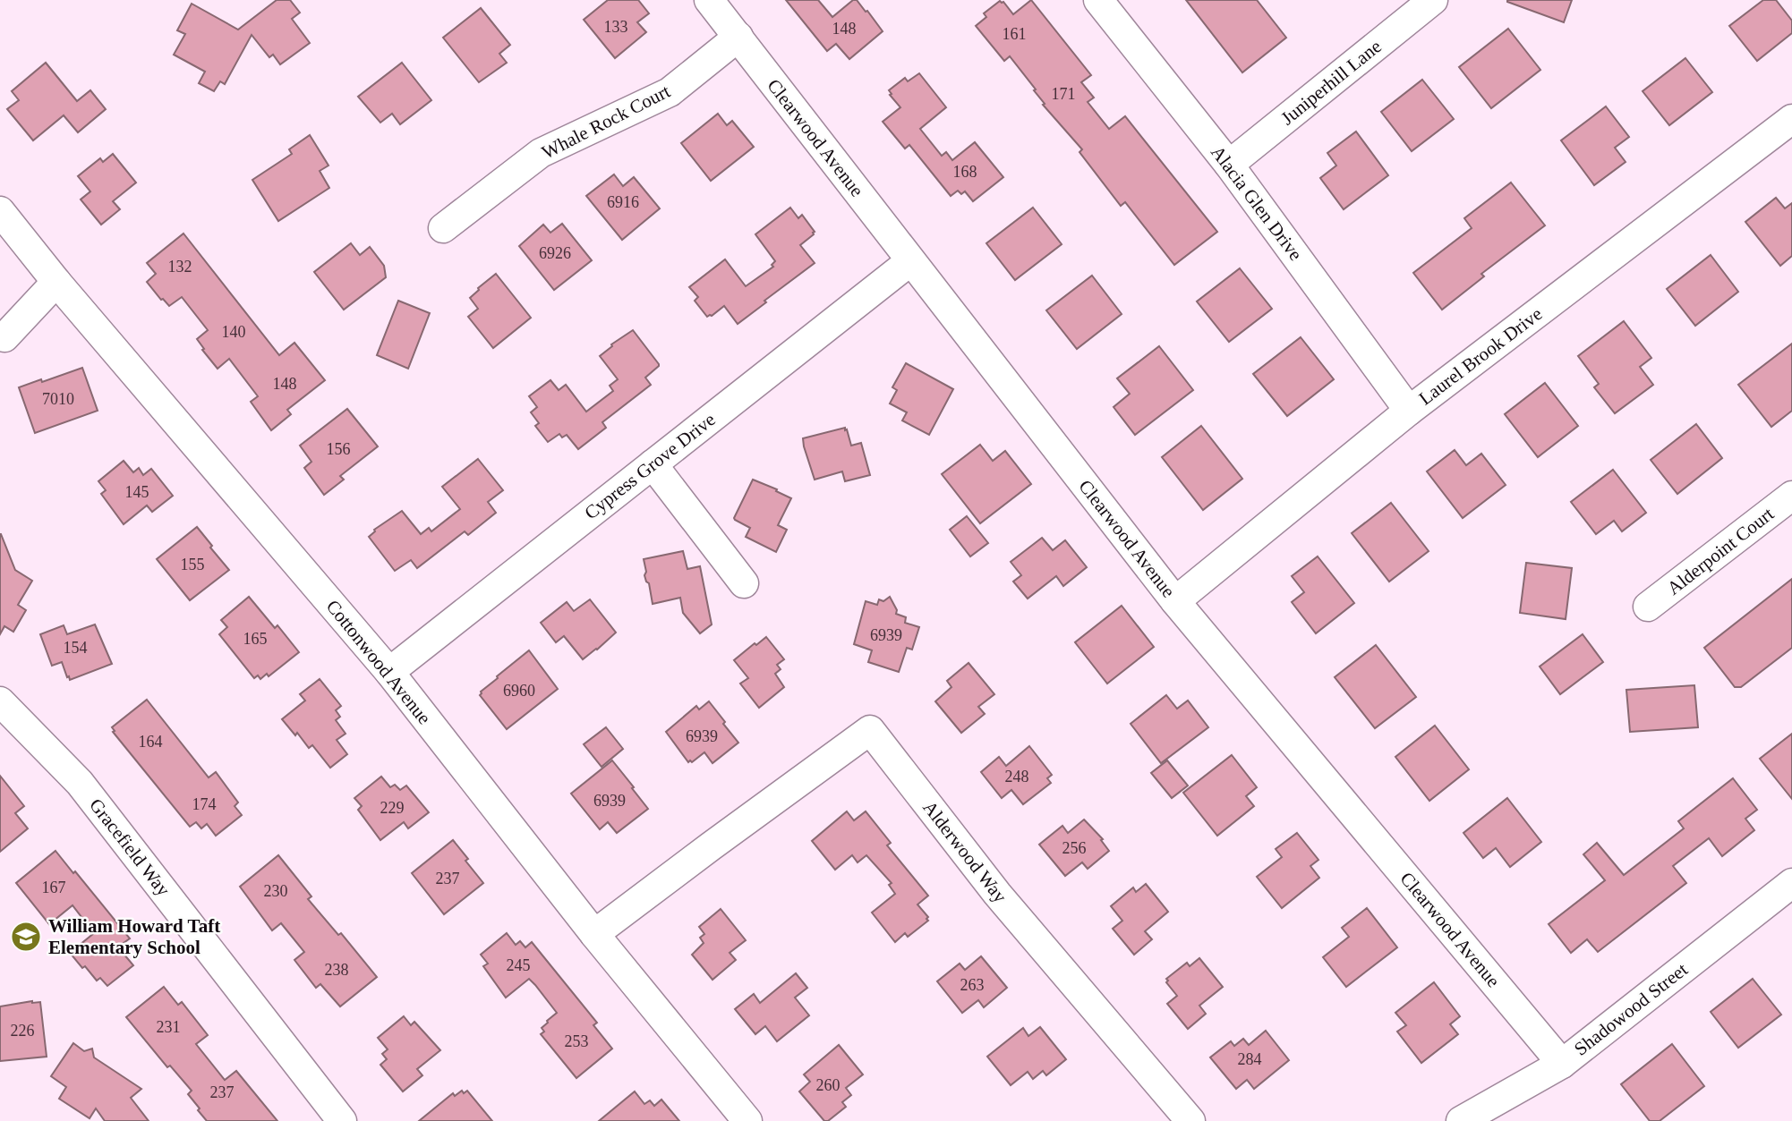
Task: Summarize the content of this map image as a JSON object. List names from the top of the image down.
{
  "streets": {
    "street": [
      "Juniperhill Lane",
      "Whale Rock Court",
      "Clearwood Avenue",
      "Alacia Glen Drive",
      "Laurel Brook Drive",
      "Cypress Grove Drive",
      "Alderpoint Court",
      "Cottonwood Avenue",
      "Gracefield Way",
      "Alderwood Way",
      "Shadowood Street"
    ]
  },
  "crossings": [
    ["Juniperhill Lane", "Alacia Glen Drive"],
    ["Whale Rock Court", "Clearwood Avenue"],
    ["Clearwood Avenue", "Laurel Brook Drive"],
    ["Clearwood Avenue", "Cypress Grove Drive"],
    ["Clearwood Avenue", "Shadowood Street"],
    ["Alacia Glen Drive", "Laurel Brook Drive"],
    ["Cypress Grove Drive", "Cottonwood Avenue"],
    ["Cottonwood Avenue", "Alderwood Way"]
  ],
  "places": {
    "school or university": ["William Howard Taft Elementary School"]
  },
  "house_numbers": [
    "133",
    "148",
    "161",
    "171",
    "168",
    "6916",
    "6926",
    "132",
    "140",
    "148",
    "7010",
    "156",
    "145",
    "155",
    "6939",
    "165",
    "154",
    "6960",
    "6939",
    "164",
    "248",
    "6939",
    "174",
    "229",
    "256",
    "237",
    "167",
    "230",
    "245",
    "238",
    "263",
    "231",
    "226",
    "253",
    "284",
    "260",
    "237"
  ]
}
